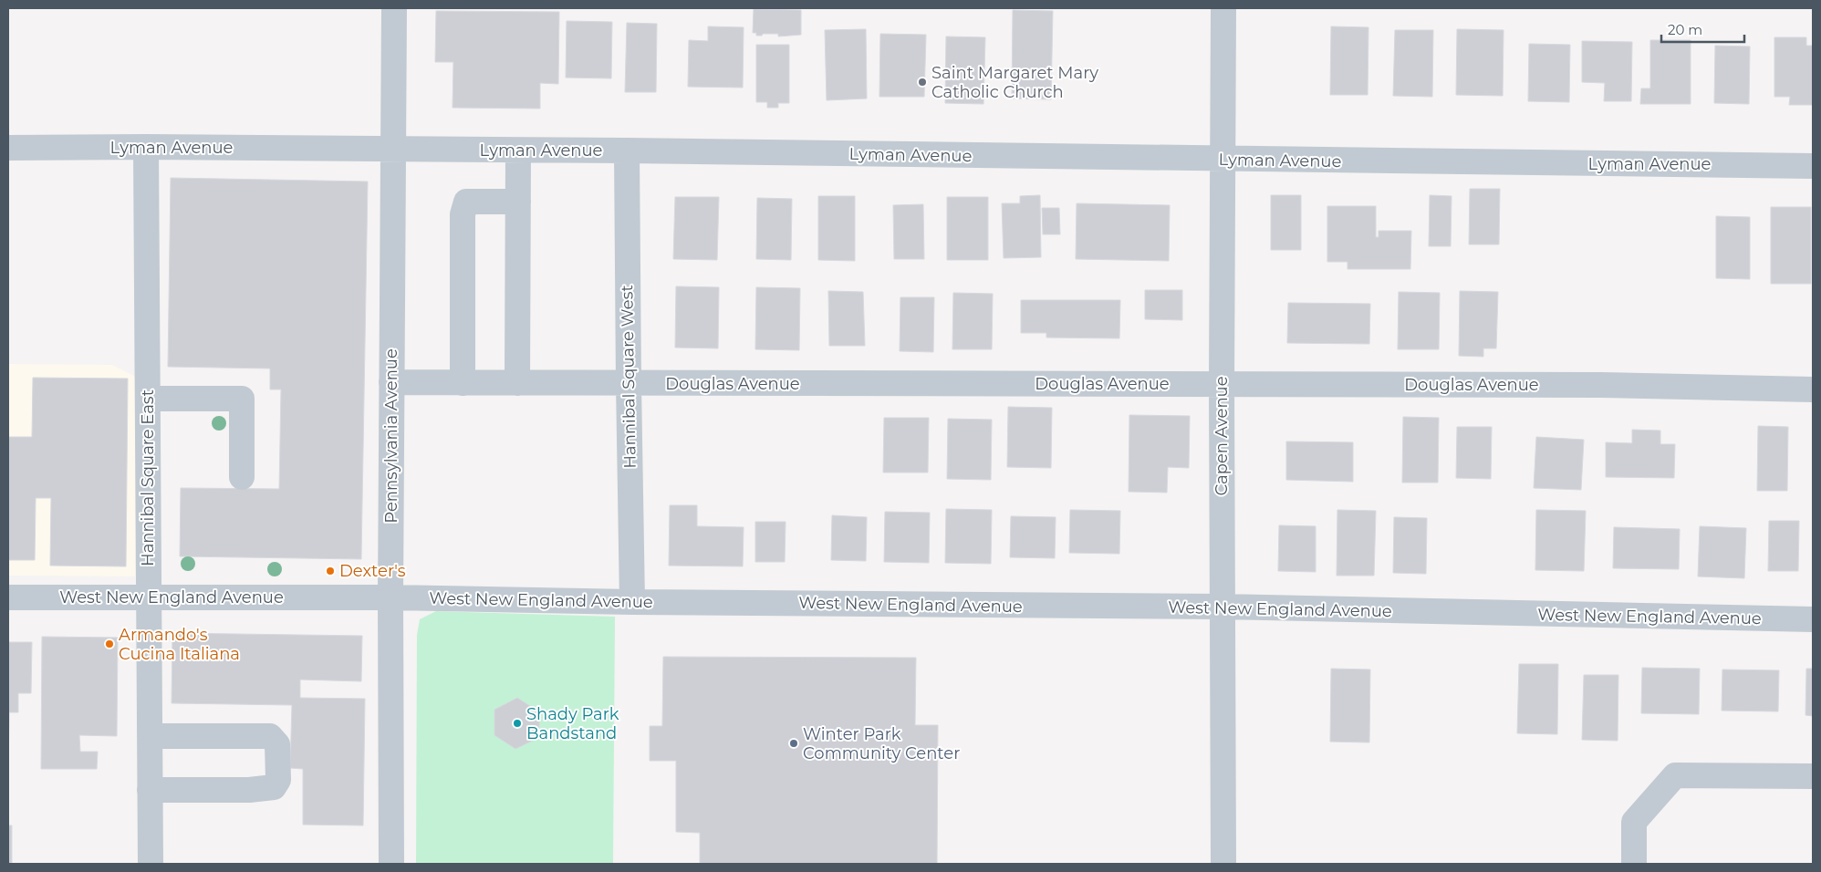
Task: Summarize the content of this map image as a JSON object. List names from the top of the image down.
{
  "streets": {
    "street": [
      "Lyman Avenue",
      "Hannibal Square West",
      "Douglas Avenue",
      "Pennsylvania Avenue",
      "Capen Avenue",
      "Hannibal Square East",
      "West New England Avenue"
    ]
  },
  "crossings": [
    ["Lyman Avenue", "Hannibal Square West"],
    ["Lyman Avenue", "Pennsylvania Avenue"],
    ["Lyman Avenue", "Capen Avenue"],
    ["Lyman Avenue", "Hannibal Square East"],
    ["Hannibal Square West", "Douglas Avenue"],
    ["Hannibal Square West", "West New England Avenue"],
    ["Douglas Avenue", "Pennsylvania Avenue"],
    ["Douglas Avenue", "Capen Avenue"],
    ["Pennsylvania Avenue", "West New England Avenue"],
    ["Capen Avenue", "West New England Avenue"],
    ["Hannibal Square East", "West New England Avenue"]
  ],
  "places": [
    "Saint Margaret Mary Catholic Church",
    "Dexter's",
    "Armando's Cucina Italiana",
    "Shady Park Bandstand",
    "Winter Park Community Center"
  ],
  "scale_bar": "20 m"
}
